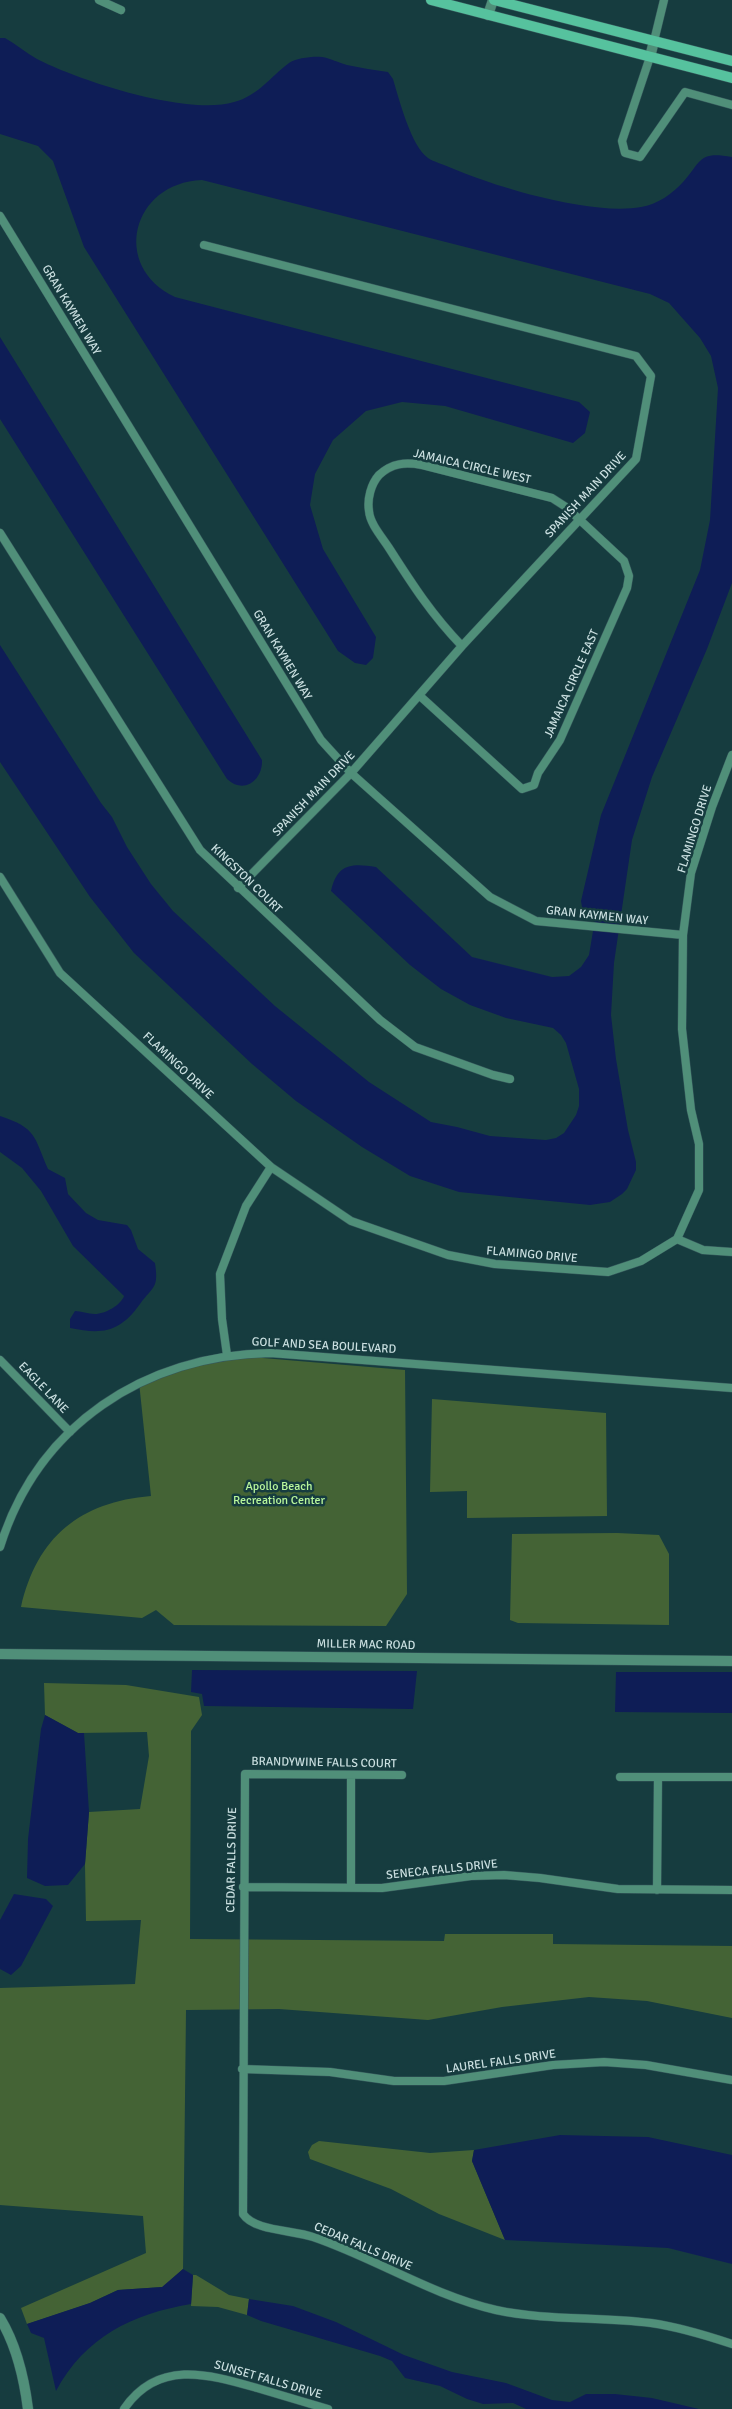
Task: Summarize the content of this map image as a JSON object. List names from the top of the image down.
{
  "streets": {
    "street": [
      "GRAN KAYMEN WAY",
      "JAMAICA CIRCLE WEST",
      "SPANISH MAIN DRIVE",
      "JAMAICA CIRCLE EAST",
      "FLAMINGO DRIVE",
      "KINGSTON COURT",
      "GOLF AND SEA BOULEVARD",
      "EAGLE LANE",
      "MILLER MAC ROAD",
      "BRANDYWINE FALLS COURT",
      "CEDAR FALLS DRIVE",
      "SENECA FALLS DRIVE",
      "LAUREL FALLS DRIVE",
      "SUNSET FALLS DRIVE"
    ]
  },
  "crossings": [
    ["GRAN KAYMEN WAY", "SPANISH MAIN DRIVE"],
    ["GRAN KAYMEN WAY", "FLAMINGO DRIVE"],
    ["JAMAICA CIRCLE WEST", "SPANISH MAIN DRIVE"],
    ["JAMAICA CIRCLE WEST", "JAMAICA CIRCLE EAST"],
    ["SPANISH MAIN DRIVE", "JAMAICA CIRCLE EAST"],
    ["SPANISH MAIN DRIVE", "KINGSTON COURT"],
    ["GOLF AND SEA BOULEVARD", "EAGLE LANE"],
    ["BRANDYWINE FALLS COURT", "CEDAR FALLS DRIVE"],
    ["CEDAR FALLS DRIVE", "SENECA FALLS DRIVE"],
    ["CEDAR FALLS DRIVE", "LAUREL FALLS DRIVE"]
  ],
  "parks": ["Apollo Beach Recreation Center"]
}
